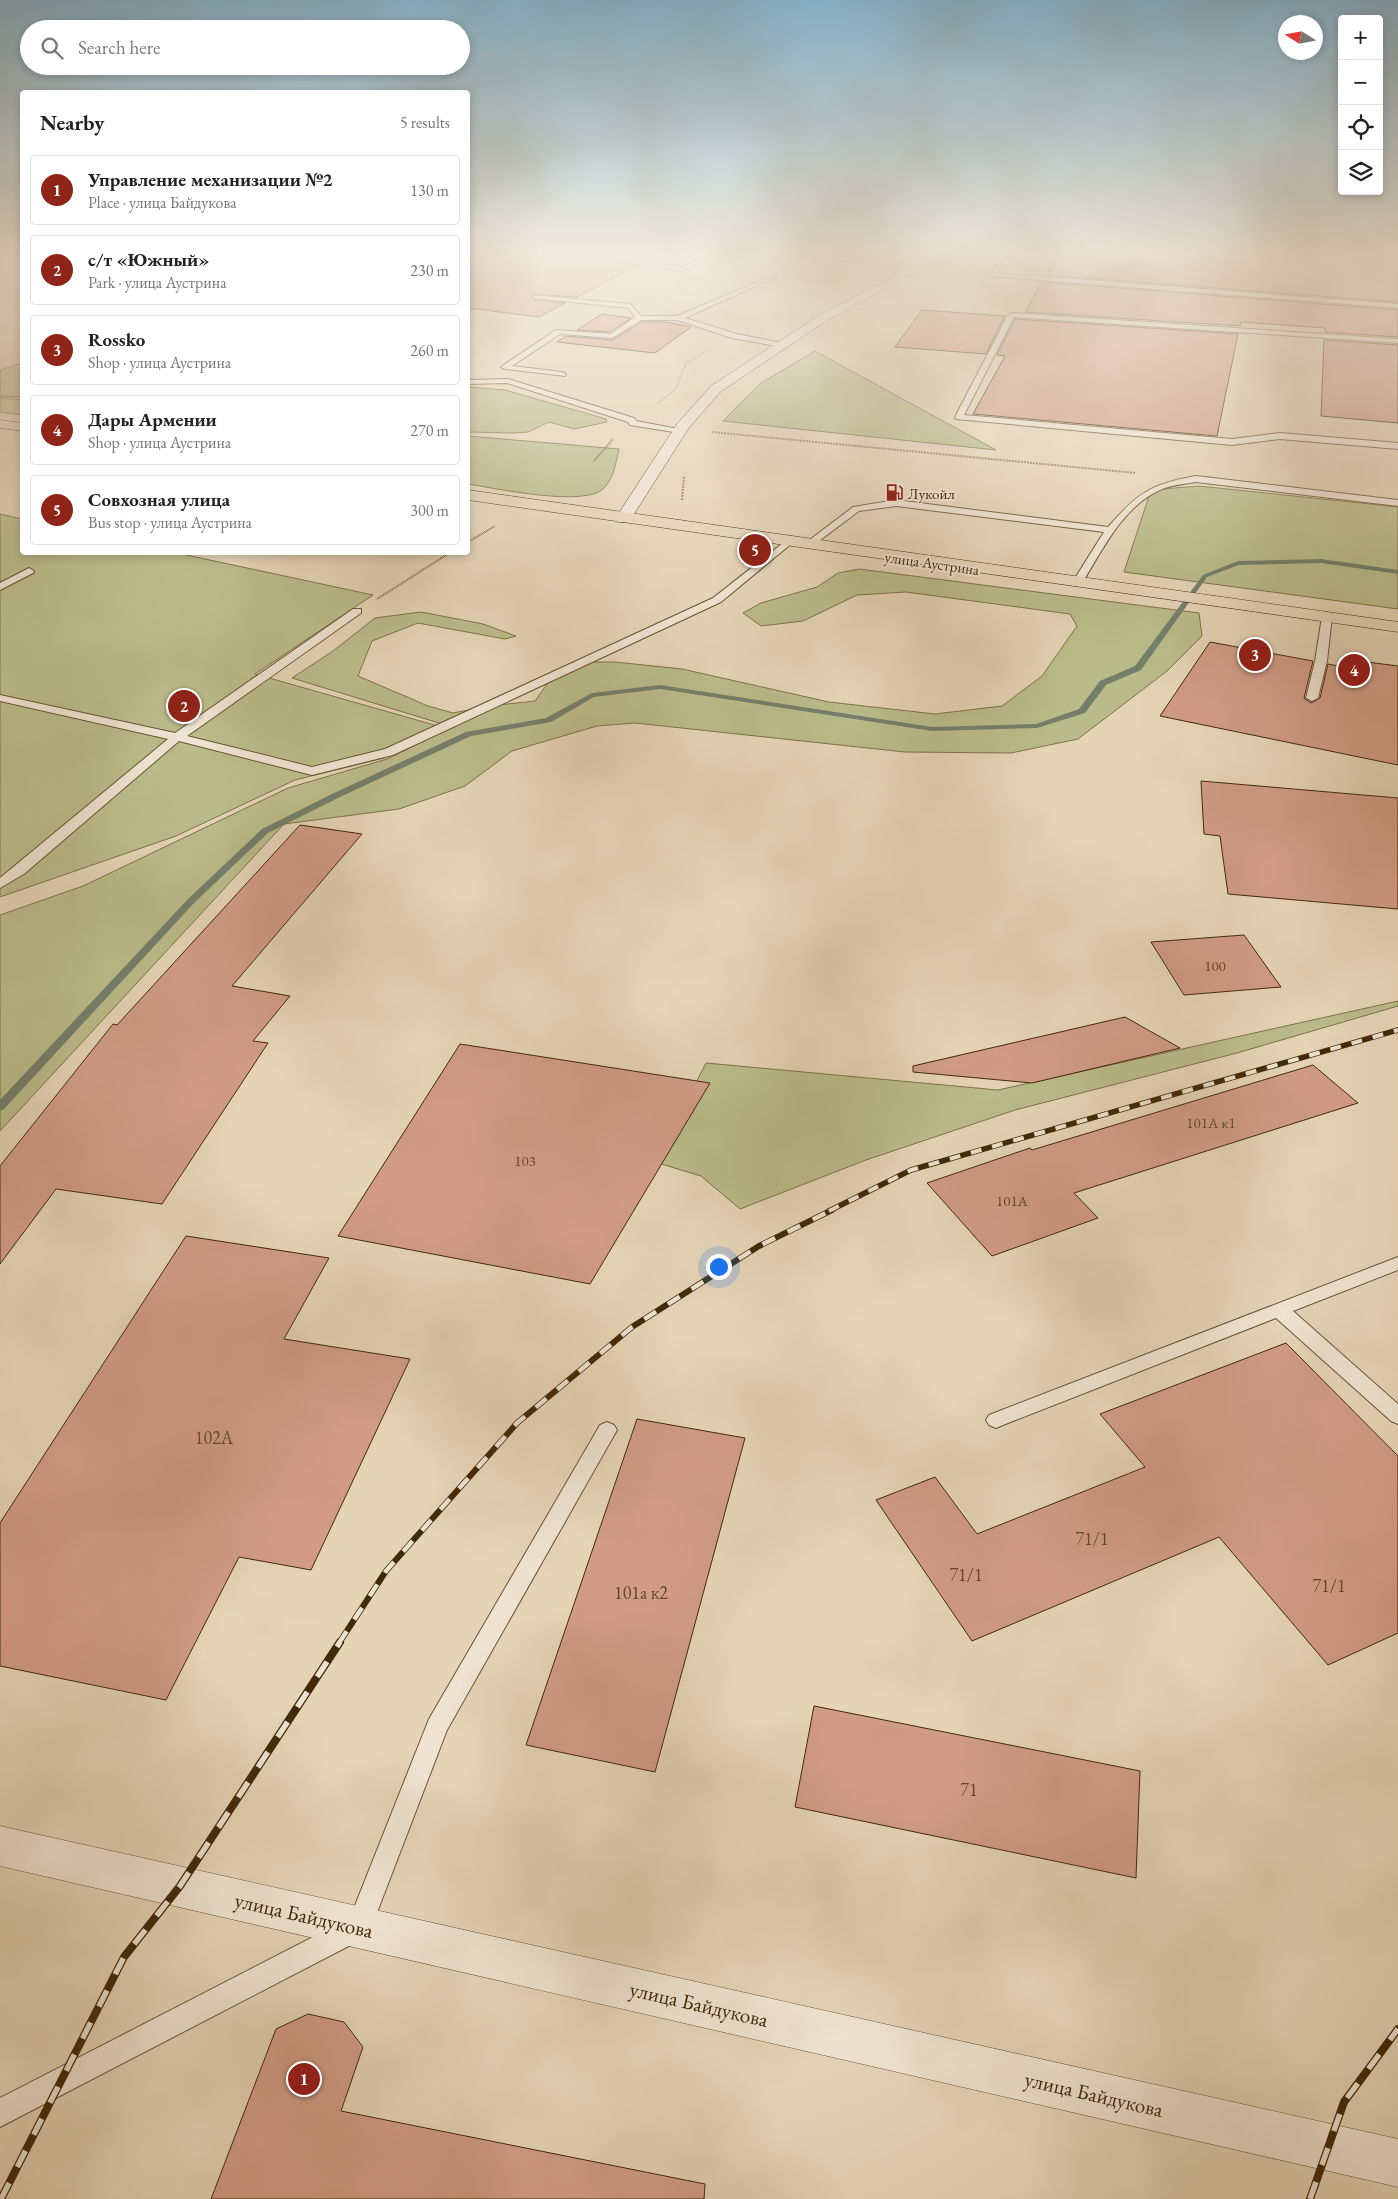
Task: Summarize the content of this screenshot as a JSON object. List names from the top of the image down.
{
  "streets": {
    "main road": ["улица Аустрина", "улица Байдукова"]
  },
  "places": {
    "fuel station": ["Лукойл"]
  },
  "house_numbers": [
    "100",
    "101А к1",
    "103",
    "101А",
    "102А",
    "71/1",
    "71/1",
    "71/1",
    "101а к2",
    "71"
  ],
  "north": "left",
  "page": {
    "map_buttons": ["+", "−"],
    "search": "Search here",
    "heading": ["Nearby", "5 results"],
    "list": [
      {
        "mark": "1",
        "name": "Управление механизации №2",
        "note": "Place · улица Байдукова",
        "value": "130 m"
      },
      {
        "mark": "2",
        "name": "с/т «Южный»",
        "note": "Park · улица Аустрина",
        "value": "230 m"
      },
      {
        "mark": "3",
        "name": "Rossko",
        "note": "Shop · улица Аустрина",
        "value": "260 m"
      },
      {
        "mark": "4",
        "name": "Дары Армении",
        "note": "Shop · улица Аустрина",
        "value": "270 m"
      },
      {
        "mark": "5",
        "name": "Совхозная улица",
        "note": "Bus stop · улица Аустрина",
        "value": "300 m"
      }
    ],
    "pins": [
      "5",
      "3",
      "4",
      "2",
      "1"
    ]
  }
}
